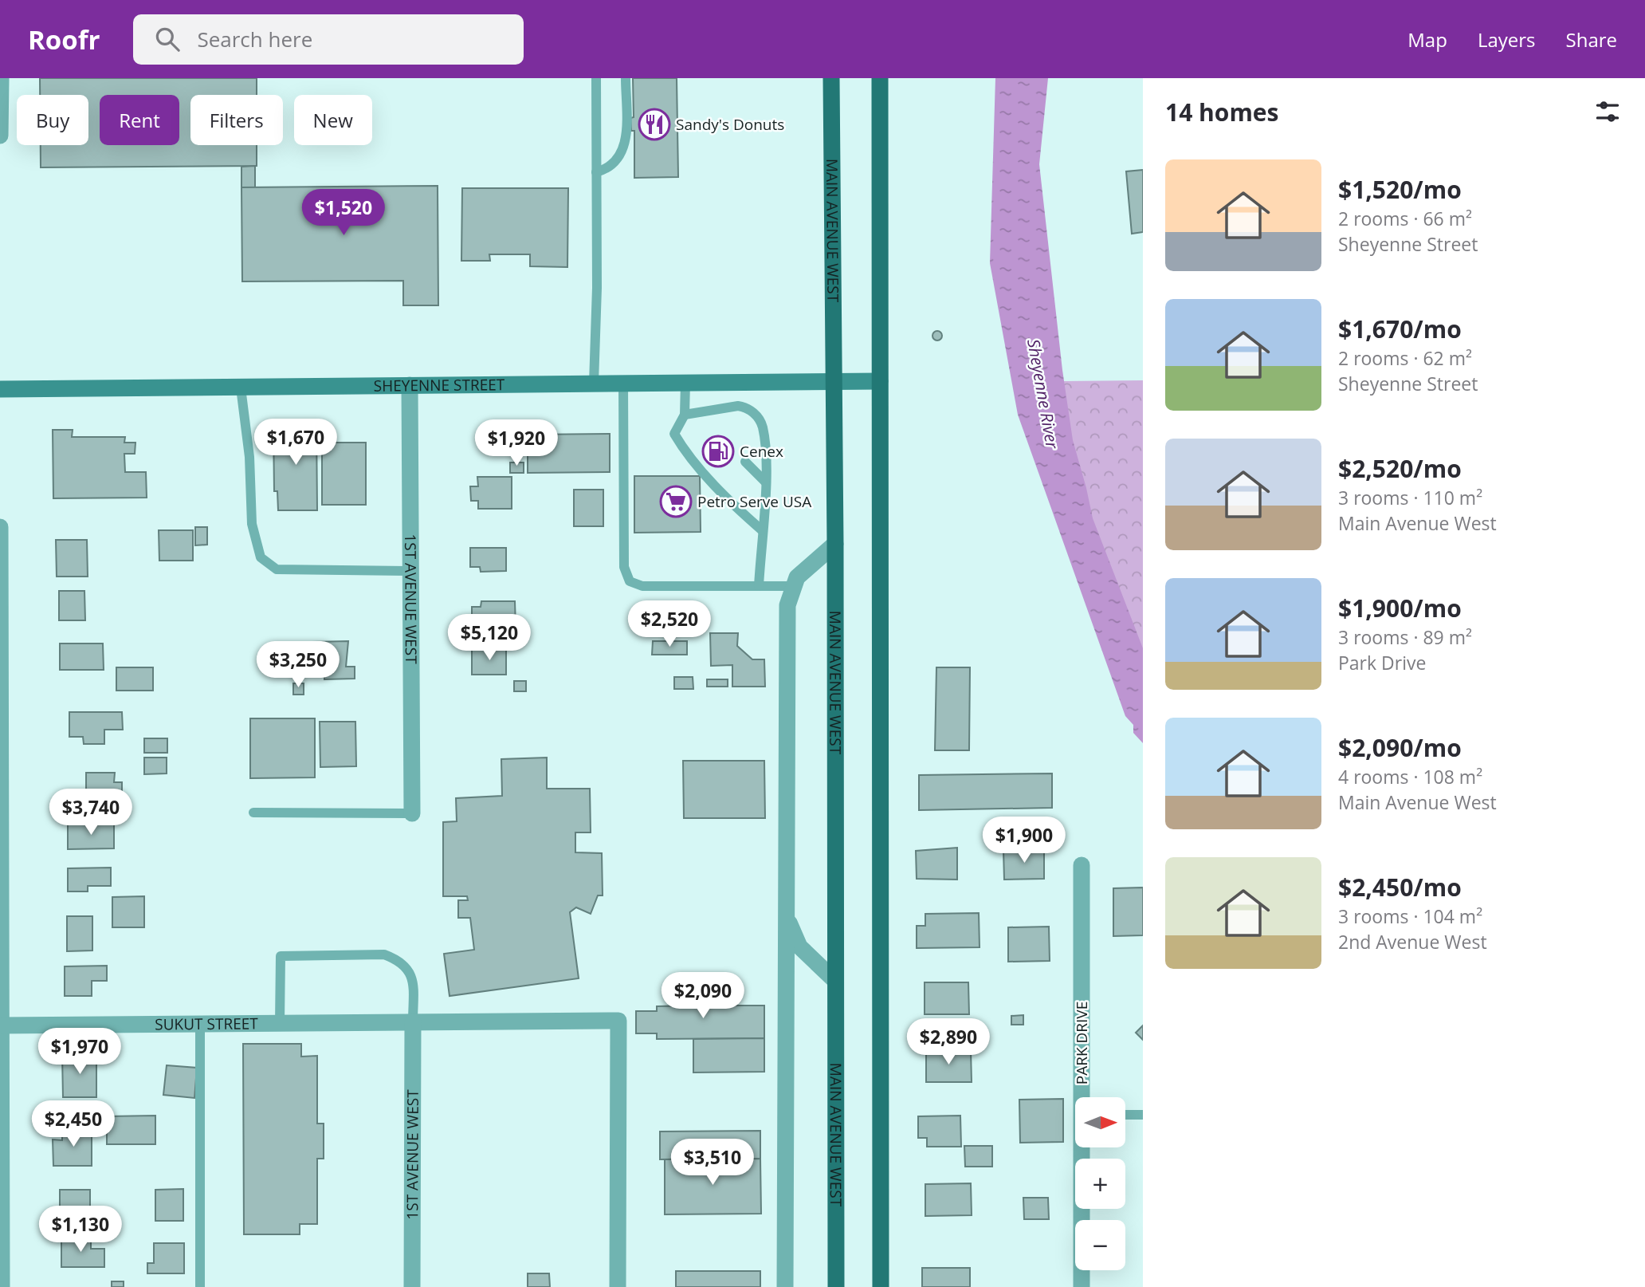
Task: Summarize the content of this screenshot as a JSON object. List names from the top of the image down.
{
  "streets": {
    "main road": ["MAIN AVENUE WEST", "SHEYENNE STREET"],
    "street": ["1ST AVENUE WEST", "SUKUT STREET", "PARK DRIVE"]
  },
  "crossings": [
    ["MAIN AVENUE WEST", "SHEYENNE STREET"],
    ["SHEYENNE STREET", "1ST AVENUE WEST"],
    ["1ST AVENUE WEST", "SUKUT STREET"]
  ],
  "water": ["Sheyenne River"],
  "places": {
    "restaurant": ["Sandy's Donuts"],
    "fuel station": ["Cenex"],
    "supermarket": ["Petro Serve USA"]
  },
  "north": "right",
  "page": {
    "header": "Roofr",
    "search": "Search here",
    "nav": ["Map", "Layers", "Share"],
    "heading": "14 homes",
    "chip": [
      "Buy",
      "Rent",
      "Filters",
      "New"
    ],
    "list": [
      {
        "name": "$1,520/mo",
        "note": "2 rooms · 66 m² · Sheyenne Street"
      },
      {
        "name": "$1,670/mo",
        "note": "2 rooms · 62 m² · Sheyenne Street"
      },
      {
        "name": "$2,520/mo",
        "note": "3 rooms · 110 m² · Main Avenue West"
      },
      {
        "name": "$1,900/mo",
        "note": "3 rooms · 89 m² · Park Drive"
      },
      {
        "name": "$2,090/mo",
        "note": "4 rooms · 108 m² · Main Avenue West"
      },
      {
        "name": "$2,450/mo",
        "note": "3 rooms · 104 m² · 2nd Avenue West"
      }
    ],
    "price": [
      "$1,520",
      "$1,670",
      "$1,920",
      "$2,520",
      "$5,120",
      "$3,250",
      "$3,740",
      "$1,900",
      "$2,090",
      "$2,890",
      "$1,970",
      "$2,450",
      "$3,510",
      "$1,130"
    ],
    "map_buttons": ["+", "−"]
  }
}
